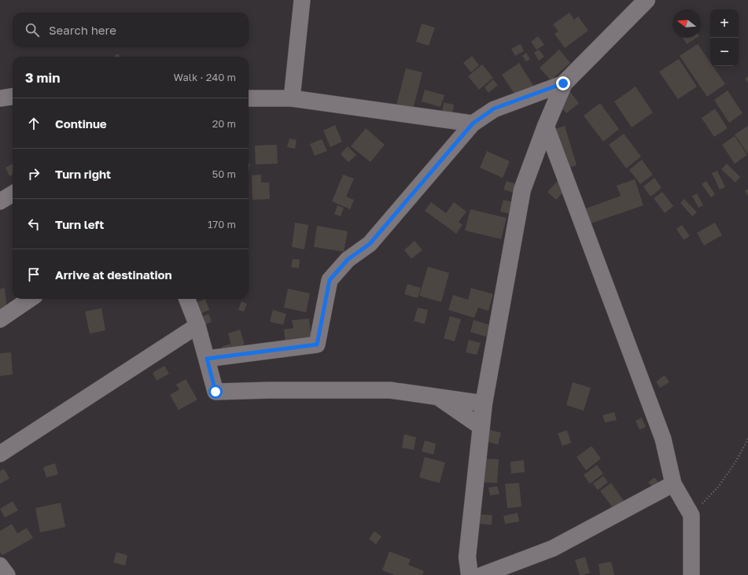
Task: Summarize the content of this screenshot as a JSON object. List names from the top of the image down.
{
  "north": "left",
  "page": {
    "map_buttons": ["+", "−"],
    "search": "Search here",
    "heading": ["3 min", "Walk · 240 m"],
    "list": [
      ["Continue", "20 m"],
      ["Turn right", "50 m"],
      ["Turn left", "170 m"],
      "Arrive at destination"
    ]
  }
}
